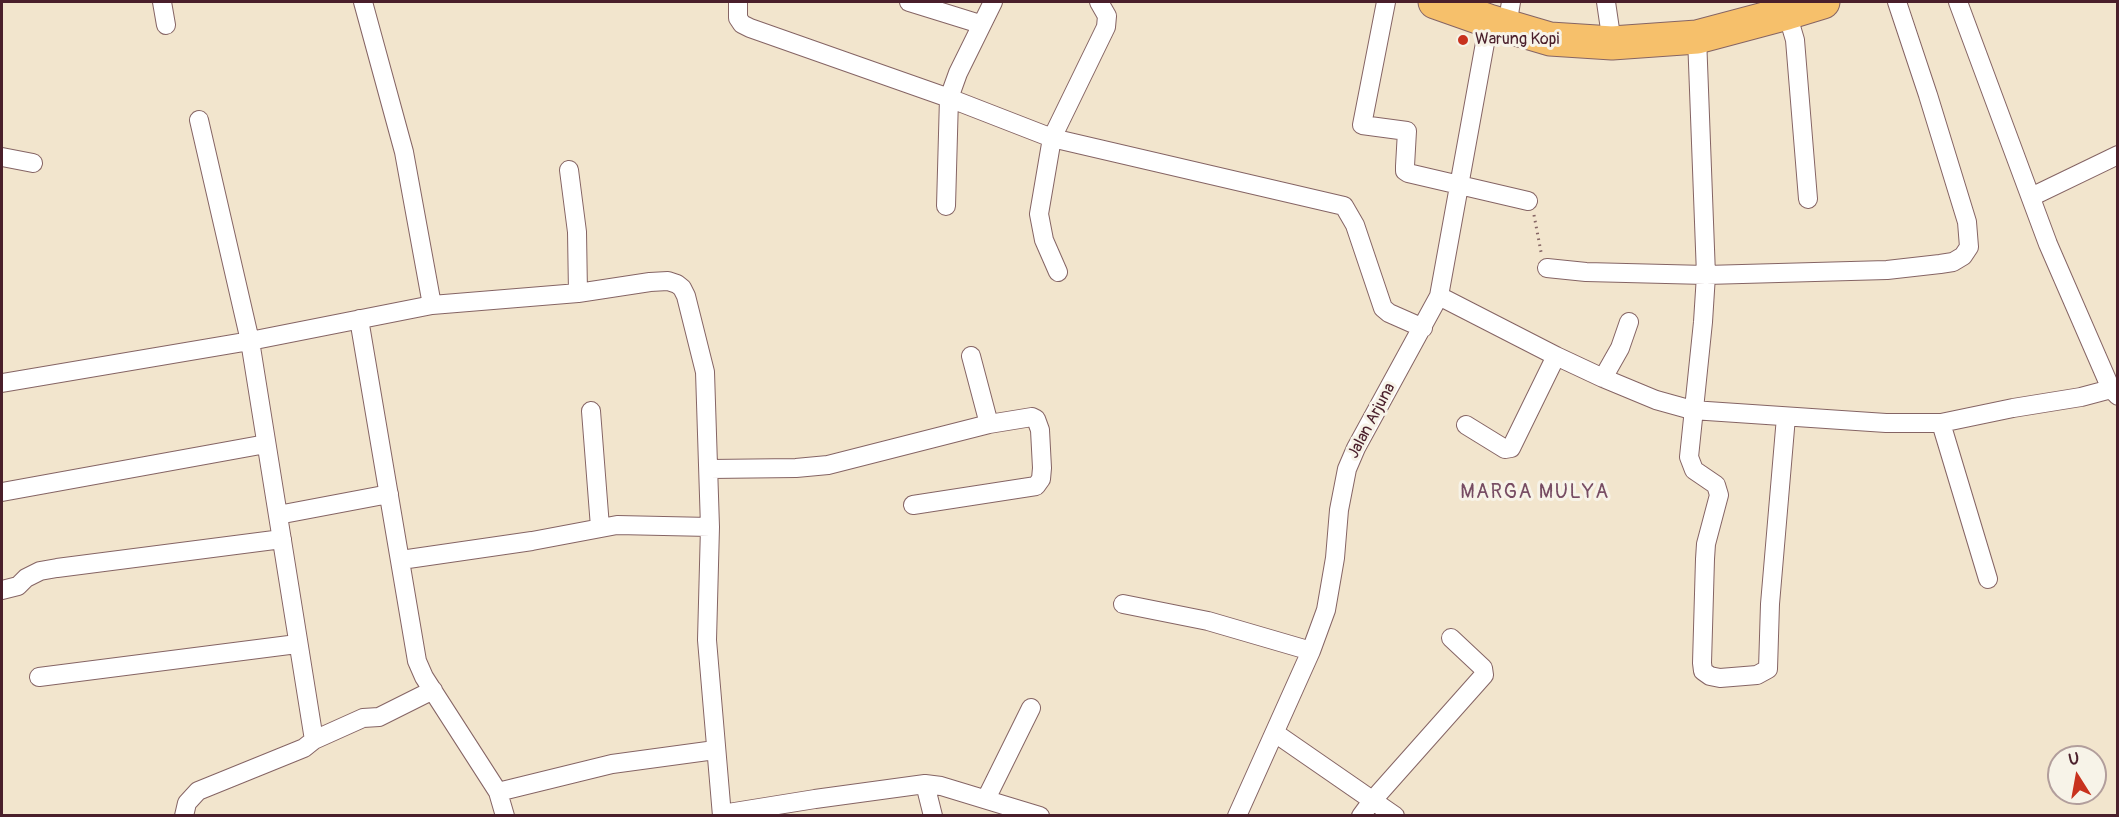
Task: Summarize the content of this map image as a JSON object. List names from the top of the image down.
{
  "streets": {
    "street": ["Jalan Arjuna"]
  },
  "districts": ["MARGA MULYA"],
  "places": ["Warung Kopi"],
  "north": "top"
}
